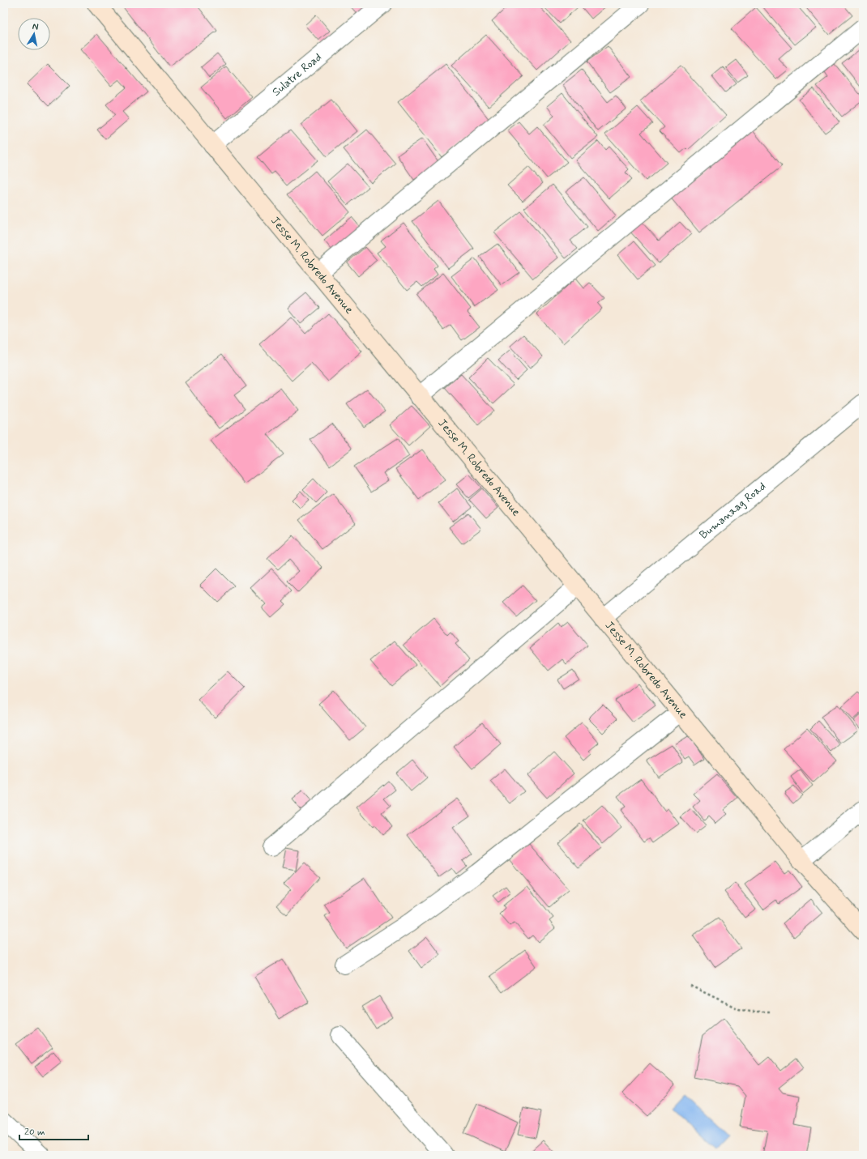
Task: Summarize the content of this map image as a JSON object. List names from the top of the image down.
{
  "streets": {
    "main road": ["Jesse M. Robredo Avenue"],
    "street": ["Sulatre Road", "Bumanaag Road"]
  },
  "crossings": [
    ["Sulatre Road", "Jesse M. Robredo Avenue"],
    ["Jesse M. Robredo Avenue", "Bumanaag Road"]
  ],
  "scale_bar": "20 m",
  "north": "top"
}
